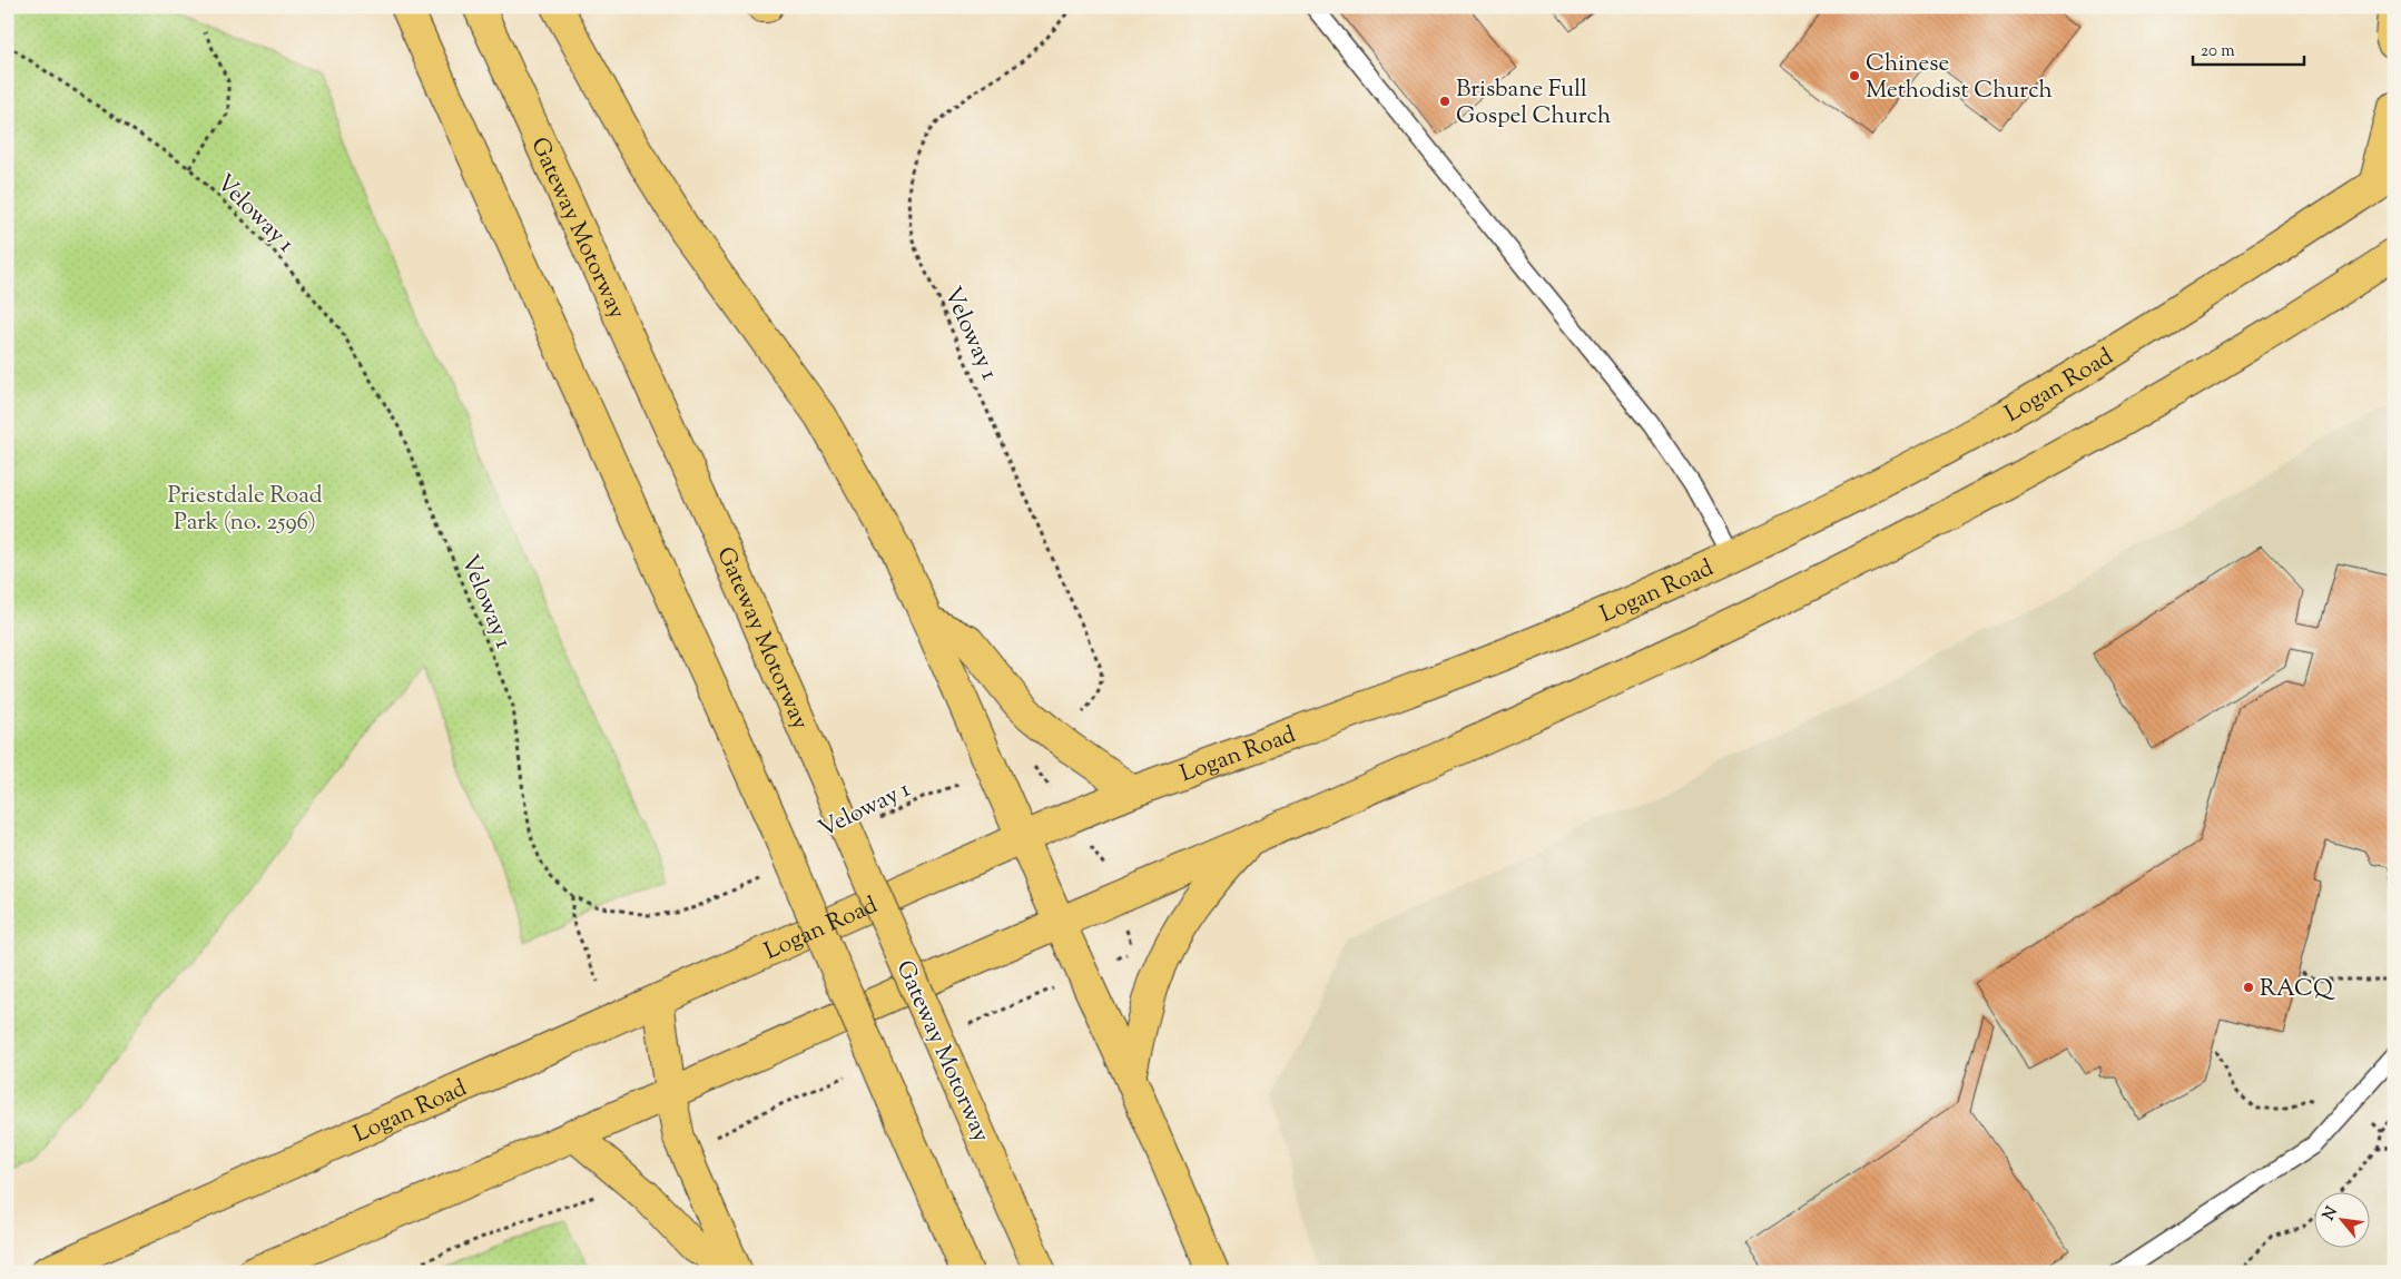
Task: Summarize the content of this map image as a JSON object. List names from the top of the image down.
{
  "streets": {
    "main road": ["Gateway Motorway", "Logan Road"],
    "path": ["Veloway 1"]
  },
  "parks": ["Priestdale Road Park (no. 2596)"],
  "places": ["Chinese Methodist Church", "Brisbane Full Gospel Church", "RACQ"],
  "scale_bar": "20 m",
  "north": "top left"
}
